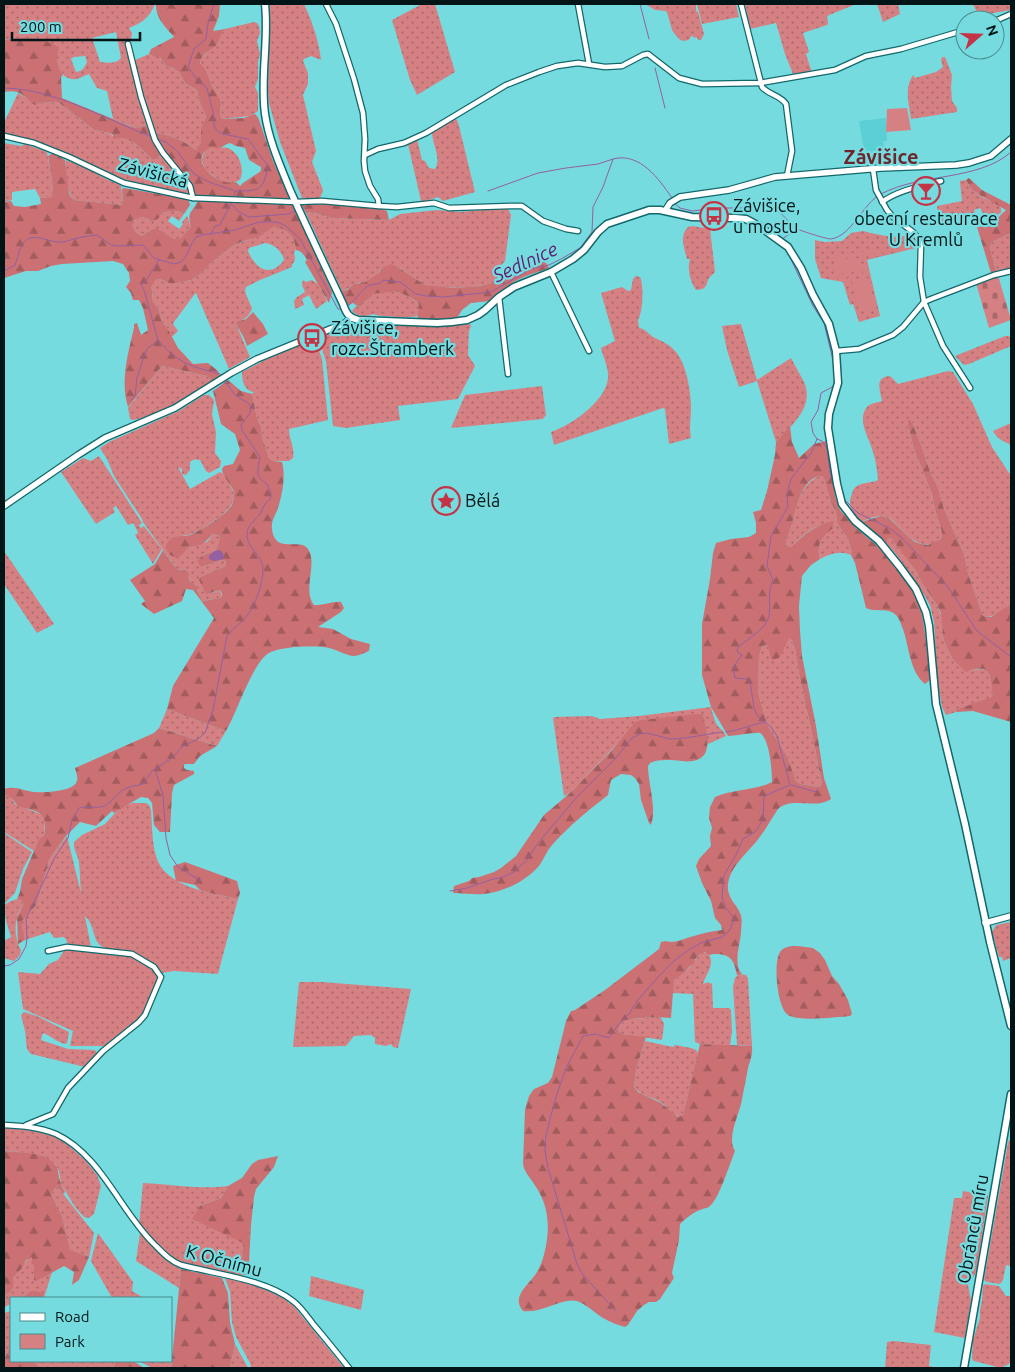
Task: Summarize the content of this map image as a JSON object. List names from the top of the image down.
{
  "streets": {
    "main road": ["Obránců míru"],
    "street": ["Závišická", "K Očnímu"]
  },
  "districts": ["Závišice"],
  "water": ["Sedlnice"],
  "places": {
    "bar": ["obecní restaurace U Kremlů"],
    "bus stop": ["Závišice, u mostu", "Závišice, rozc.Štramberk"],
    "place": ["Bělá"]
  },
  "legend": ["Road", "Park"],
  "scale_bar": "200 m",
  "north": "right"
}
